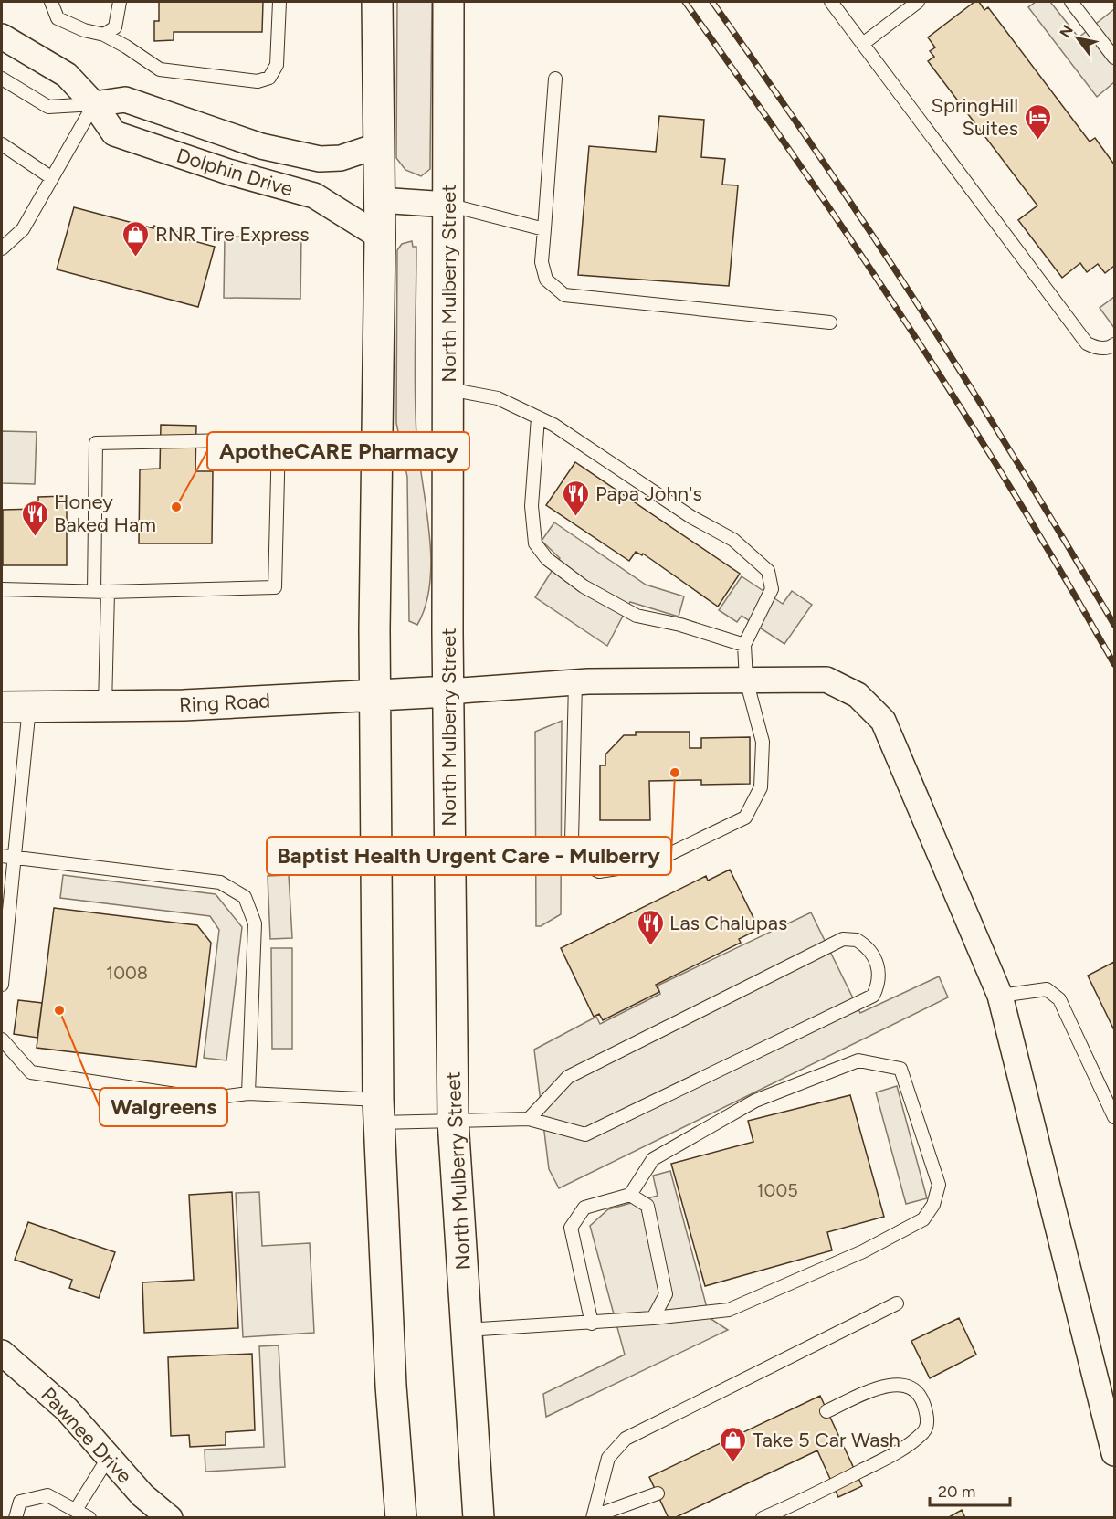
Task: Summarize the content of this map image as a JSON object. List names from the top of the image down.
{
  "streets": {
    "main road": ["North Mulberry Street", "Ring Road"],
    "street": ["Dolphin Drive", "Pawnee Drive"]
  },
  "crossings": [
    ["North Mulberry Street", "Ring Road"]
  ],
  "places": {
    "hotel": ["SpringHill Suites"],
    "shop": ["RNR Tire Express", "Take 5 Car Wash"],
    "other": ["ApotheCARE Pharmacy", "Baptist Health Urgent Care - Mulberry", "Walgreens"],
    "restaurant": ["Papa John's", "Honey Baked Ham", "Las Chalupas"]
  },
  "house_numbers": ["1008", "1005"],
  "scale_bar": "20 m",
  "north": "top left"
}
